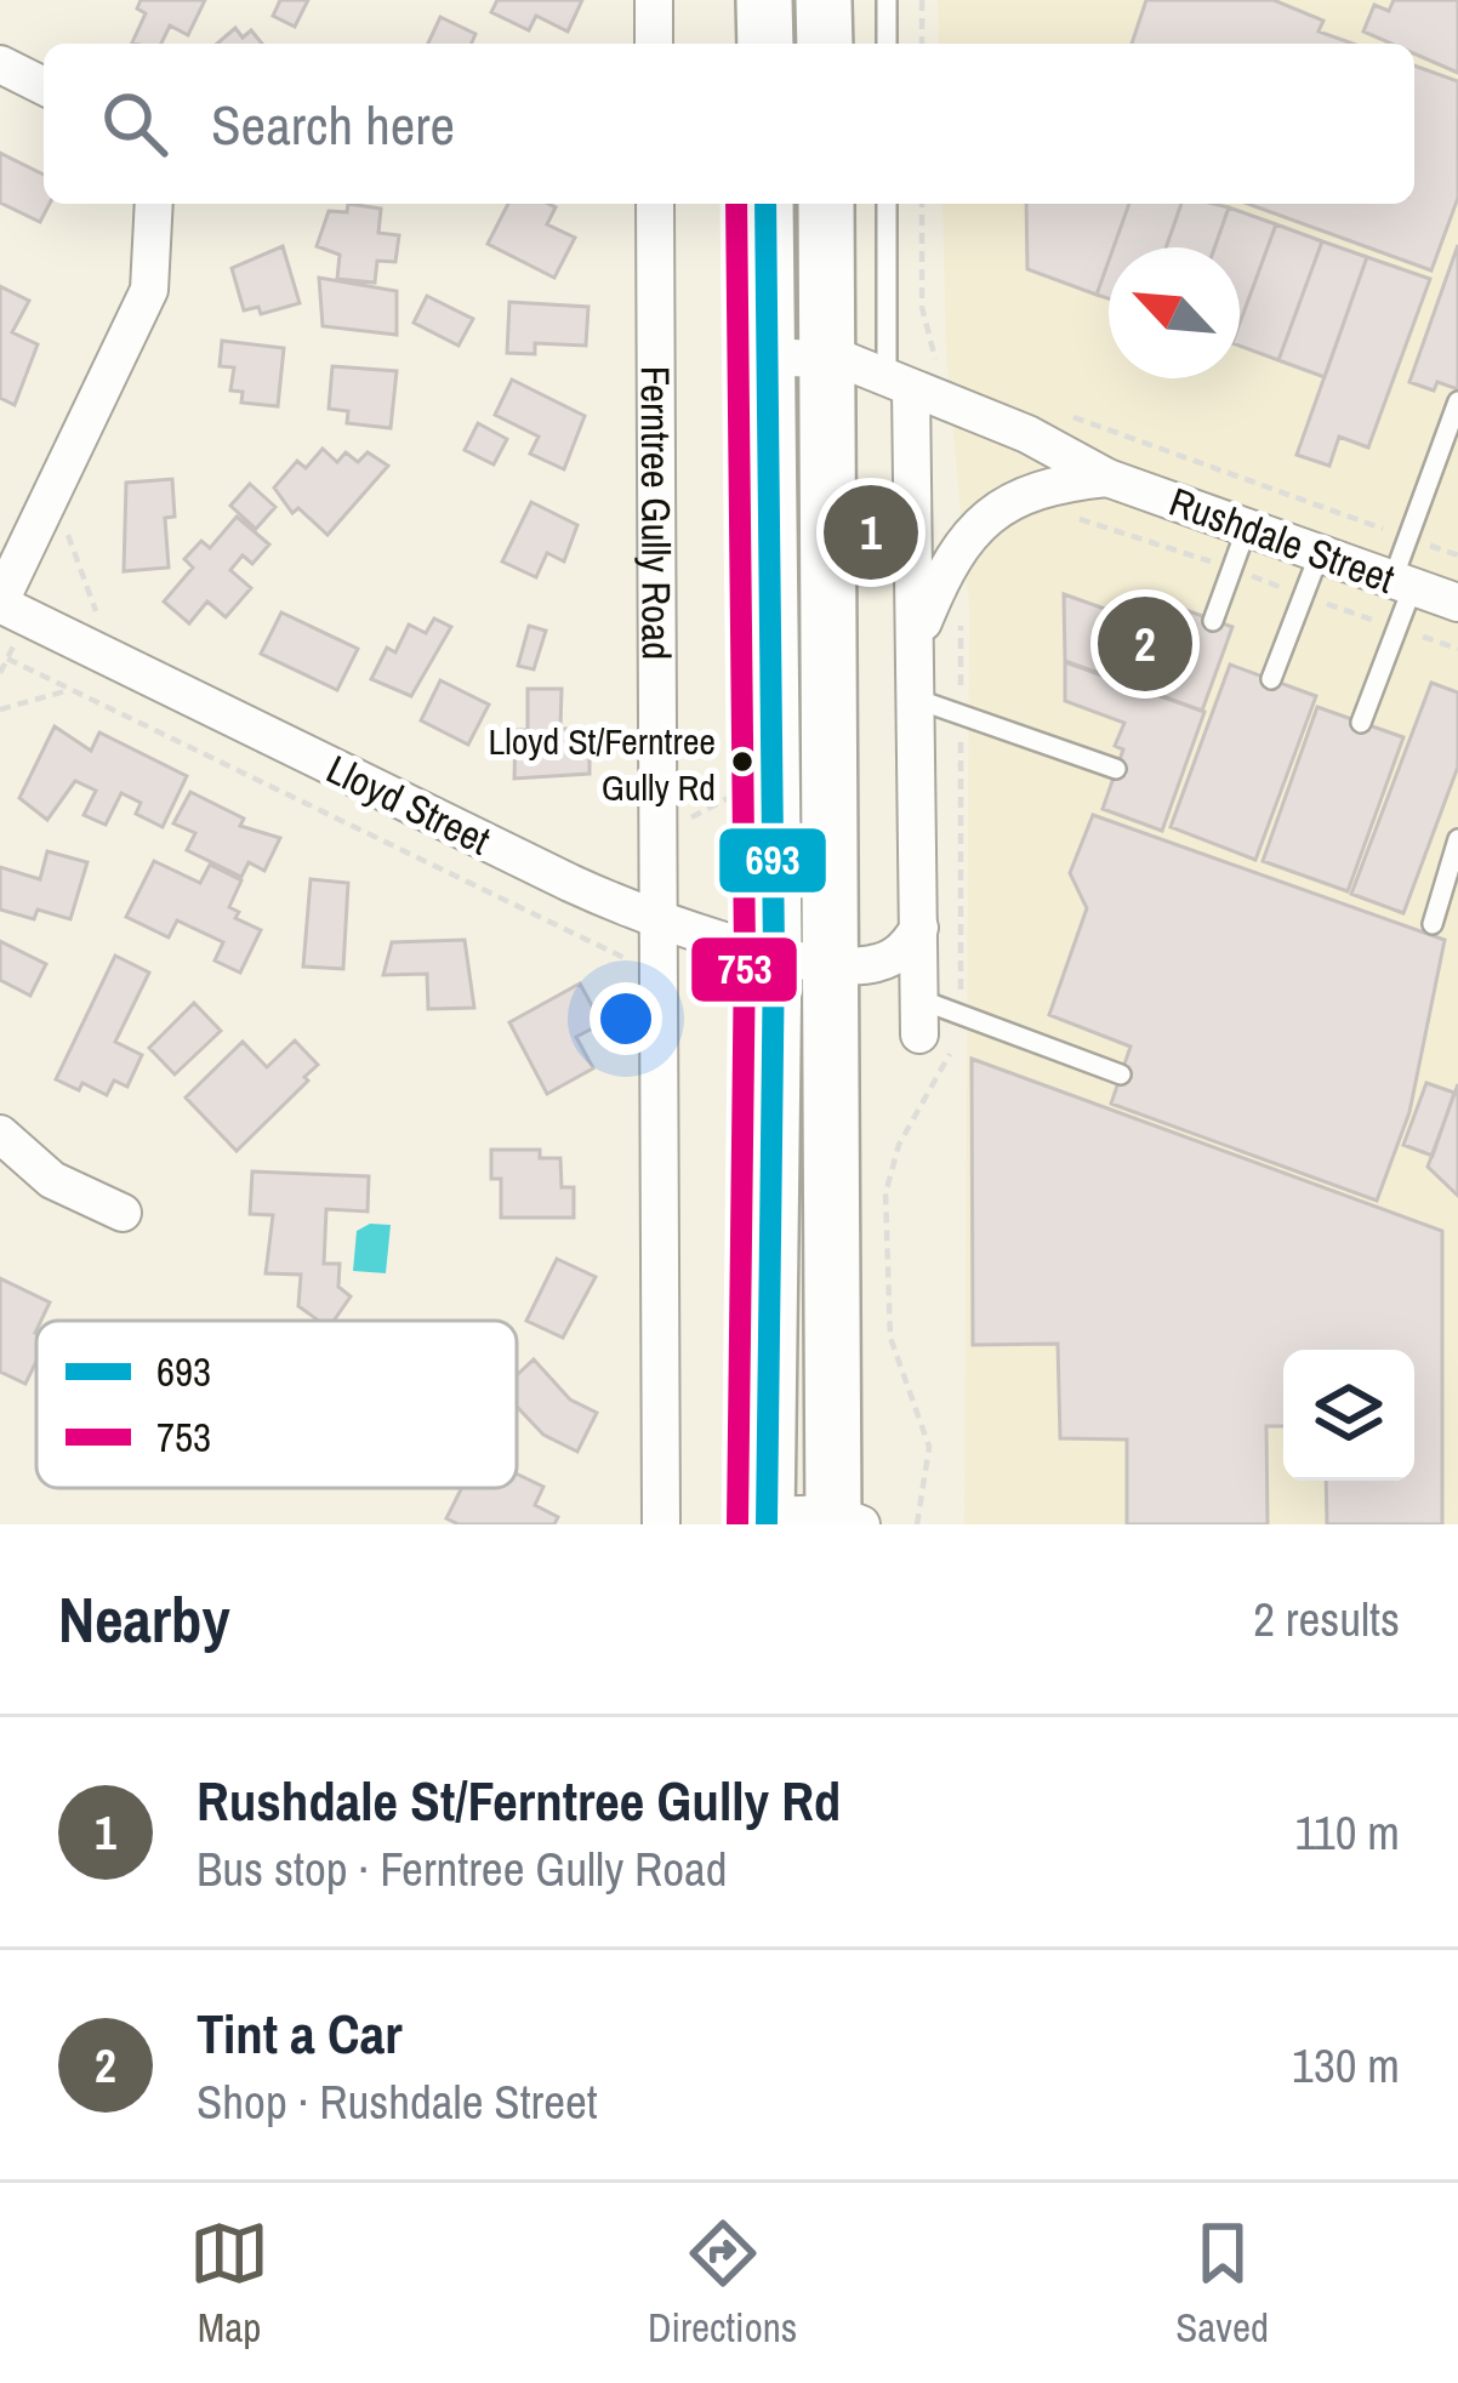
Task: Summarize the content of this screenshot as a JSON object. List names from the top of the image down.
{
  "streets": {
    "street": ["Ferntree Gully Road", "Rushdale Street", "Lloyd Street"]
  },
  "crossings": [
    ["Ferntree Gully Road", "Lloyd Street"]
  ],
  "places": ["Lloyd St/Ferntree Gully Rd"],
  "lines": ["transit line 693", "transit line 753"],
  "legend": ["693", "753"],
  "north": "top left",
  "page": {
    "search": "Search here",
    "pins": ["1", "2"],
    "heading": ["Nearby", "2 results"],
    "list": [
      {
        "mark": "1",
        "name": "Rushdale St/Ferntree Gully Rd",
        "note": "Bus stop · Ferntree Gully Road",
        "value": "110 m"
      },
      {
        "mark": "2",
        "name": "Tint a Car",
        "note": "Shop · Rushdale Street",
        "value": "130 m"
      }
    ],
    "nav": ["Map", "Directions", "Saved"]
  }
}
